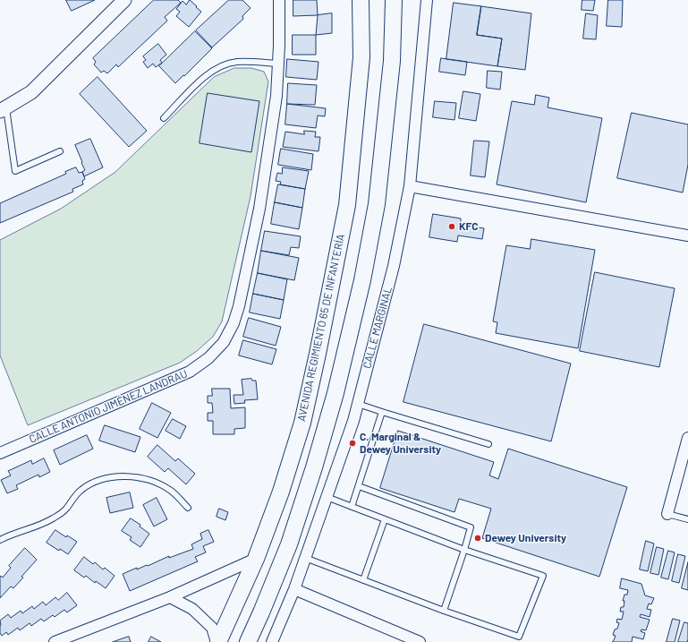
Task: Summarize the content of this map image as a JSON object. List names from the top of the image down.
{
  "streets": {
    "main road": ["AVENIDA REGIMIENTO 65 DE INFANTERÍA"],
    "street": ["CALLE MARGINAL", "CALLE ANTONIO JIMÉNEZ LANDRAU"]
  },
  "places": ["KFC", "C. Marginal & Dewey University", "Dewey University"]
}
